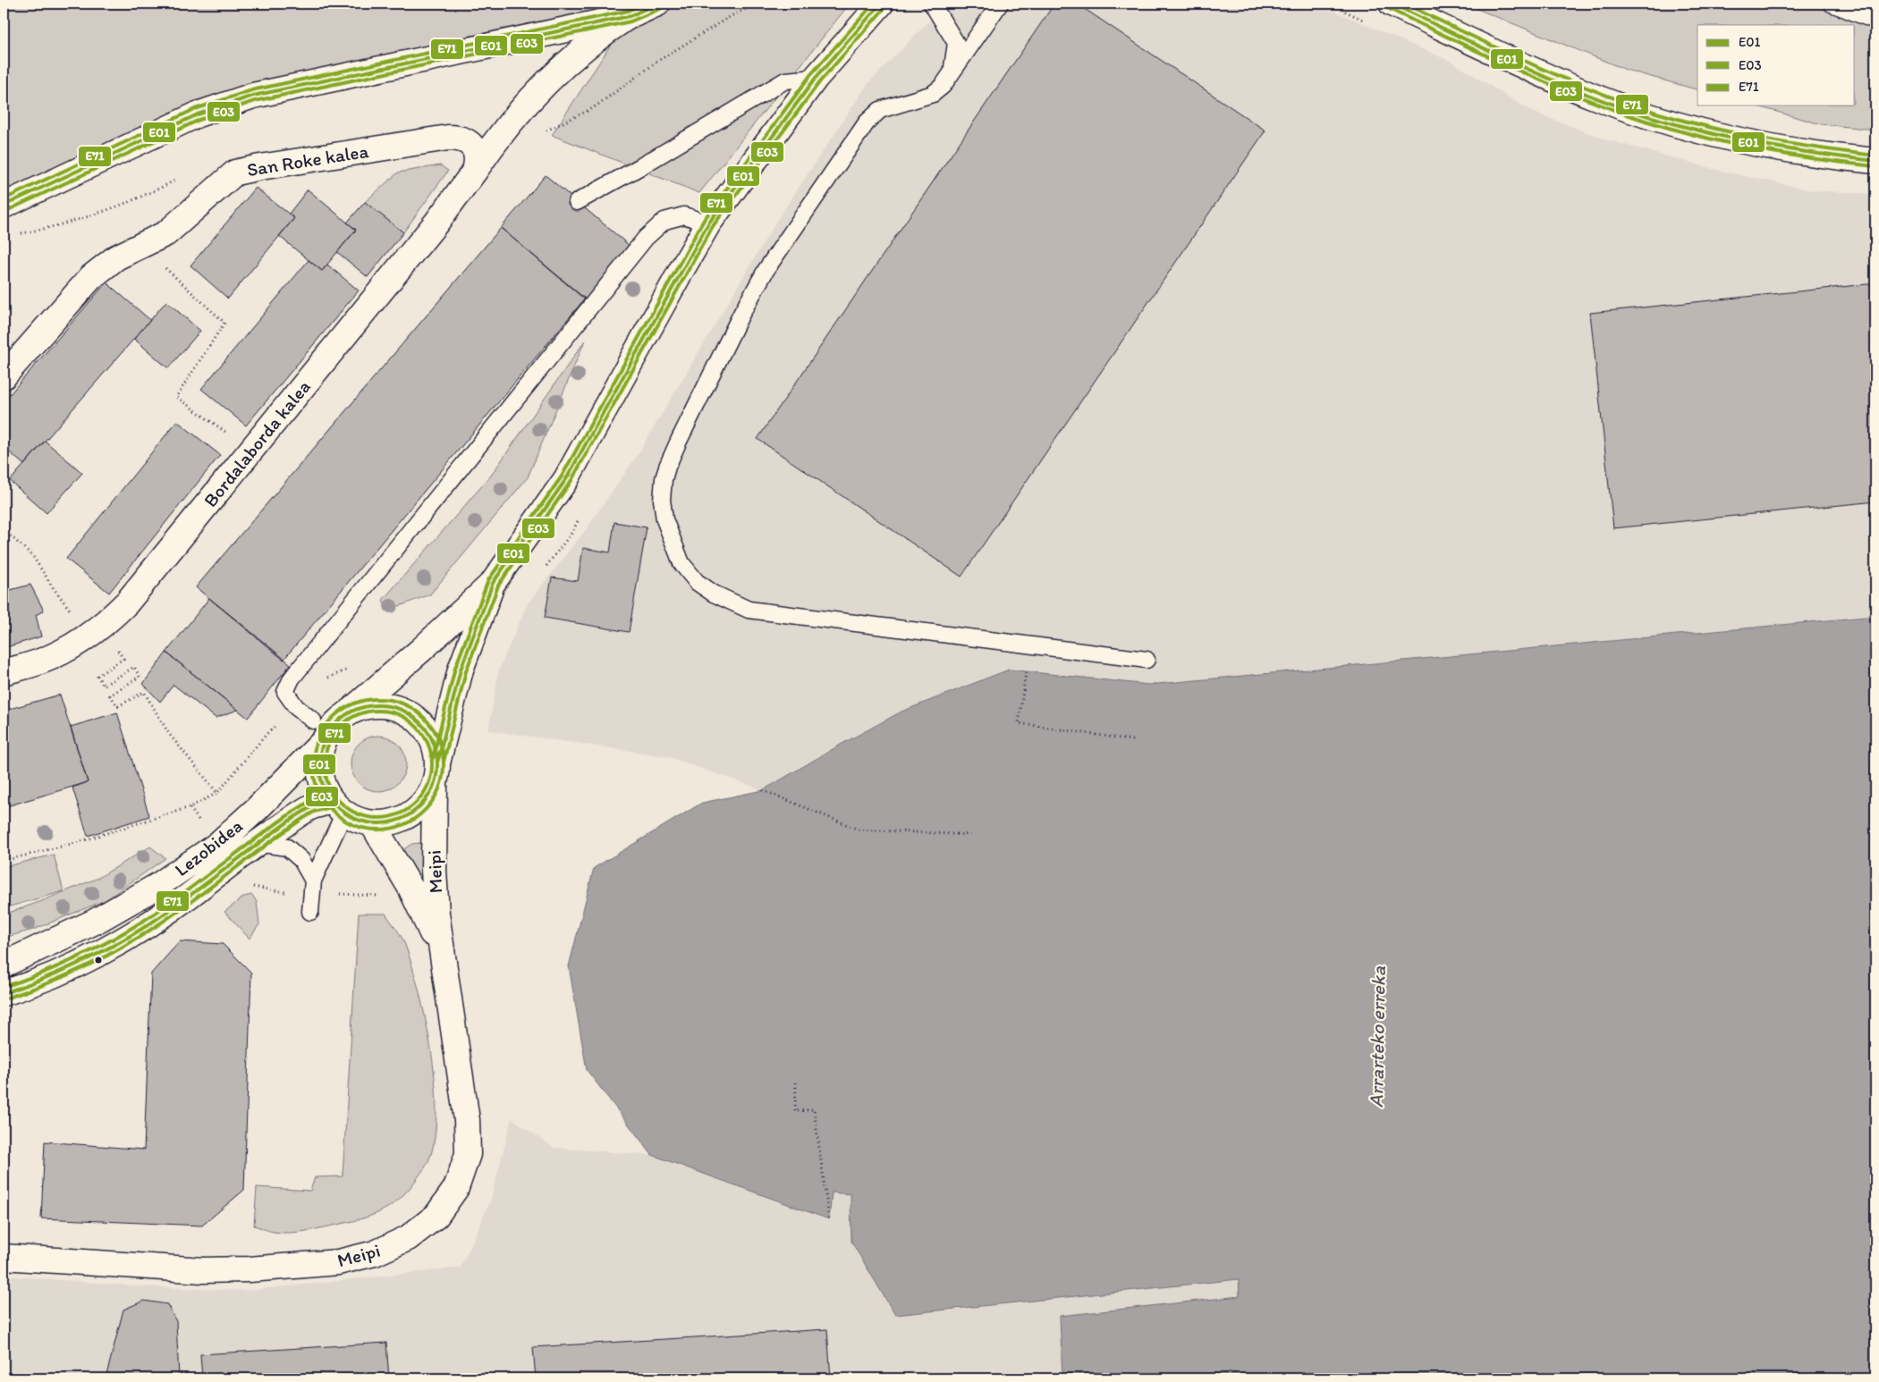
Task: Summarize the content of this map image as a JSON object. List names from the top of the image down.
{
  "streets": {
    "street": [
      "San Roke kalea",
      "Bordalaborda kalea",
      "Lezobidea",
      "Meipi"
    ]
  },
  "crossings": [
    ["San Roke kalea", "Bordalaborda kalea"],
    ["Lezobidea", "Meipi"]
  ],
  "water": ["Arrarteko erreka"],
  "lines": ["transit line E01", "transit line E71", "transit line E03"],
  "legend": ["E01", "E03", "E71"]
}
